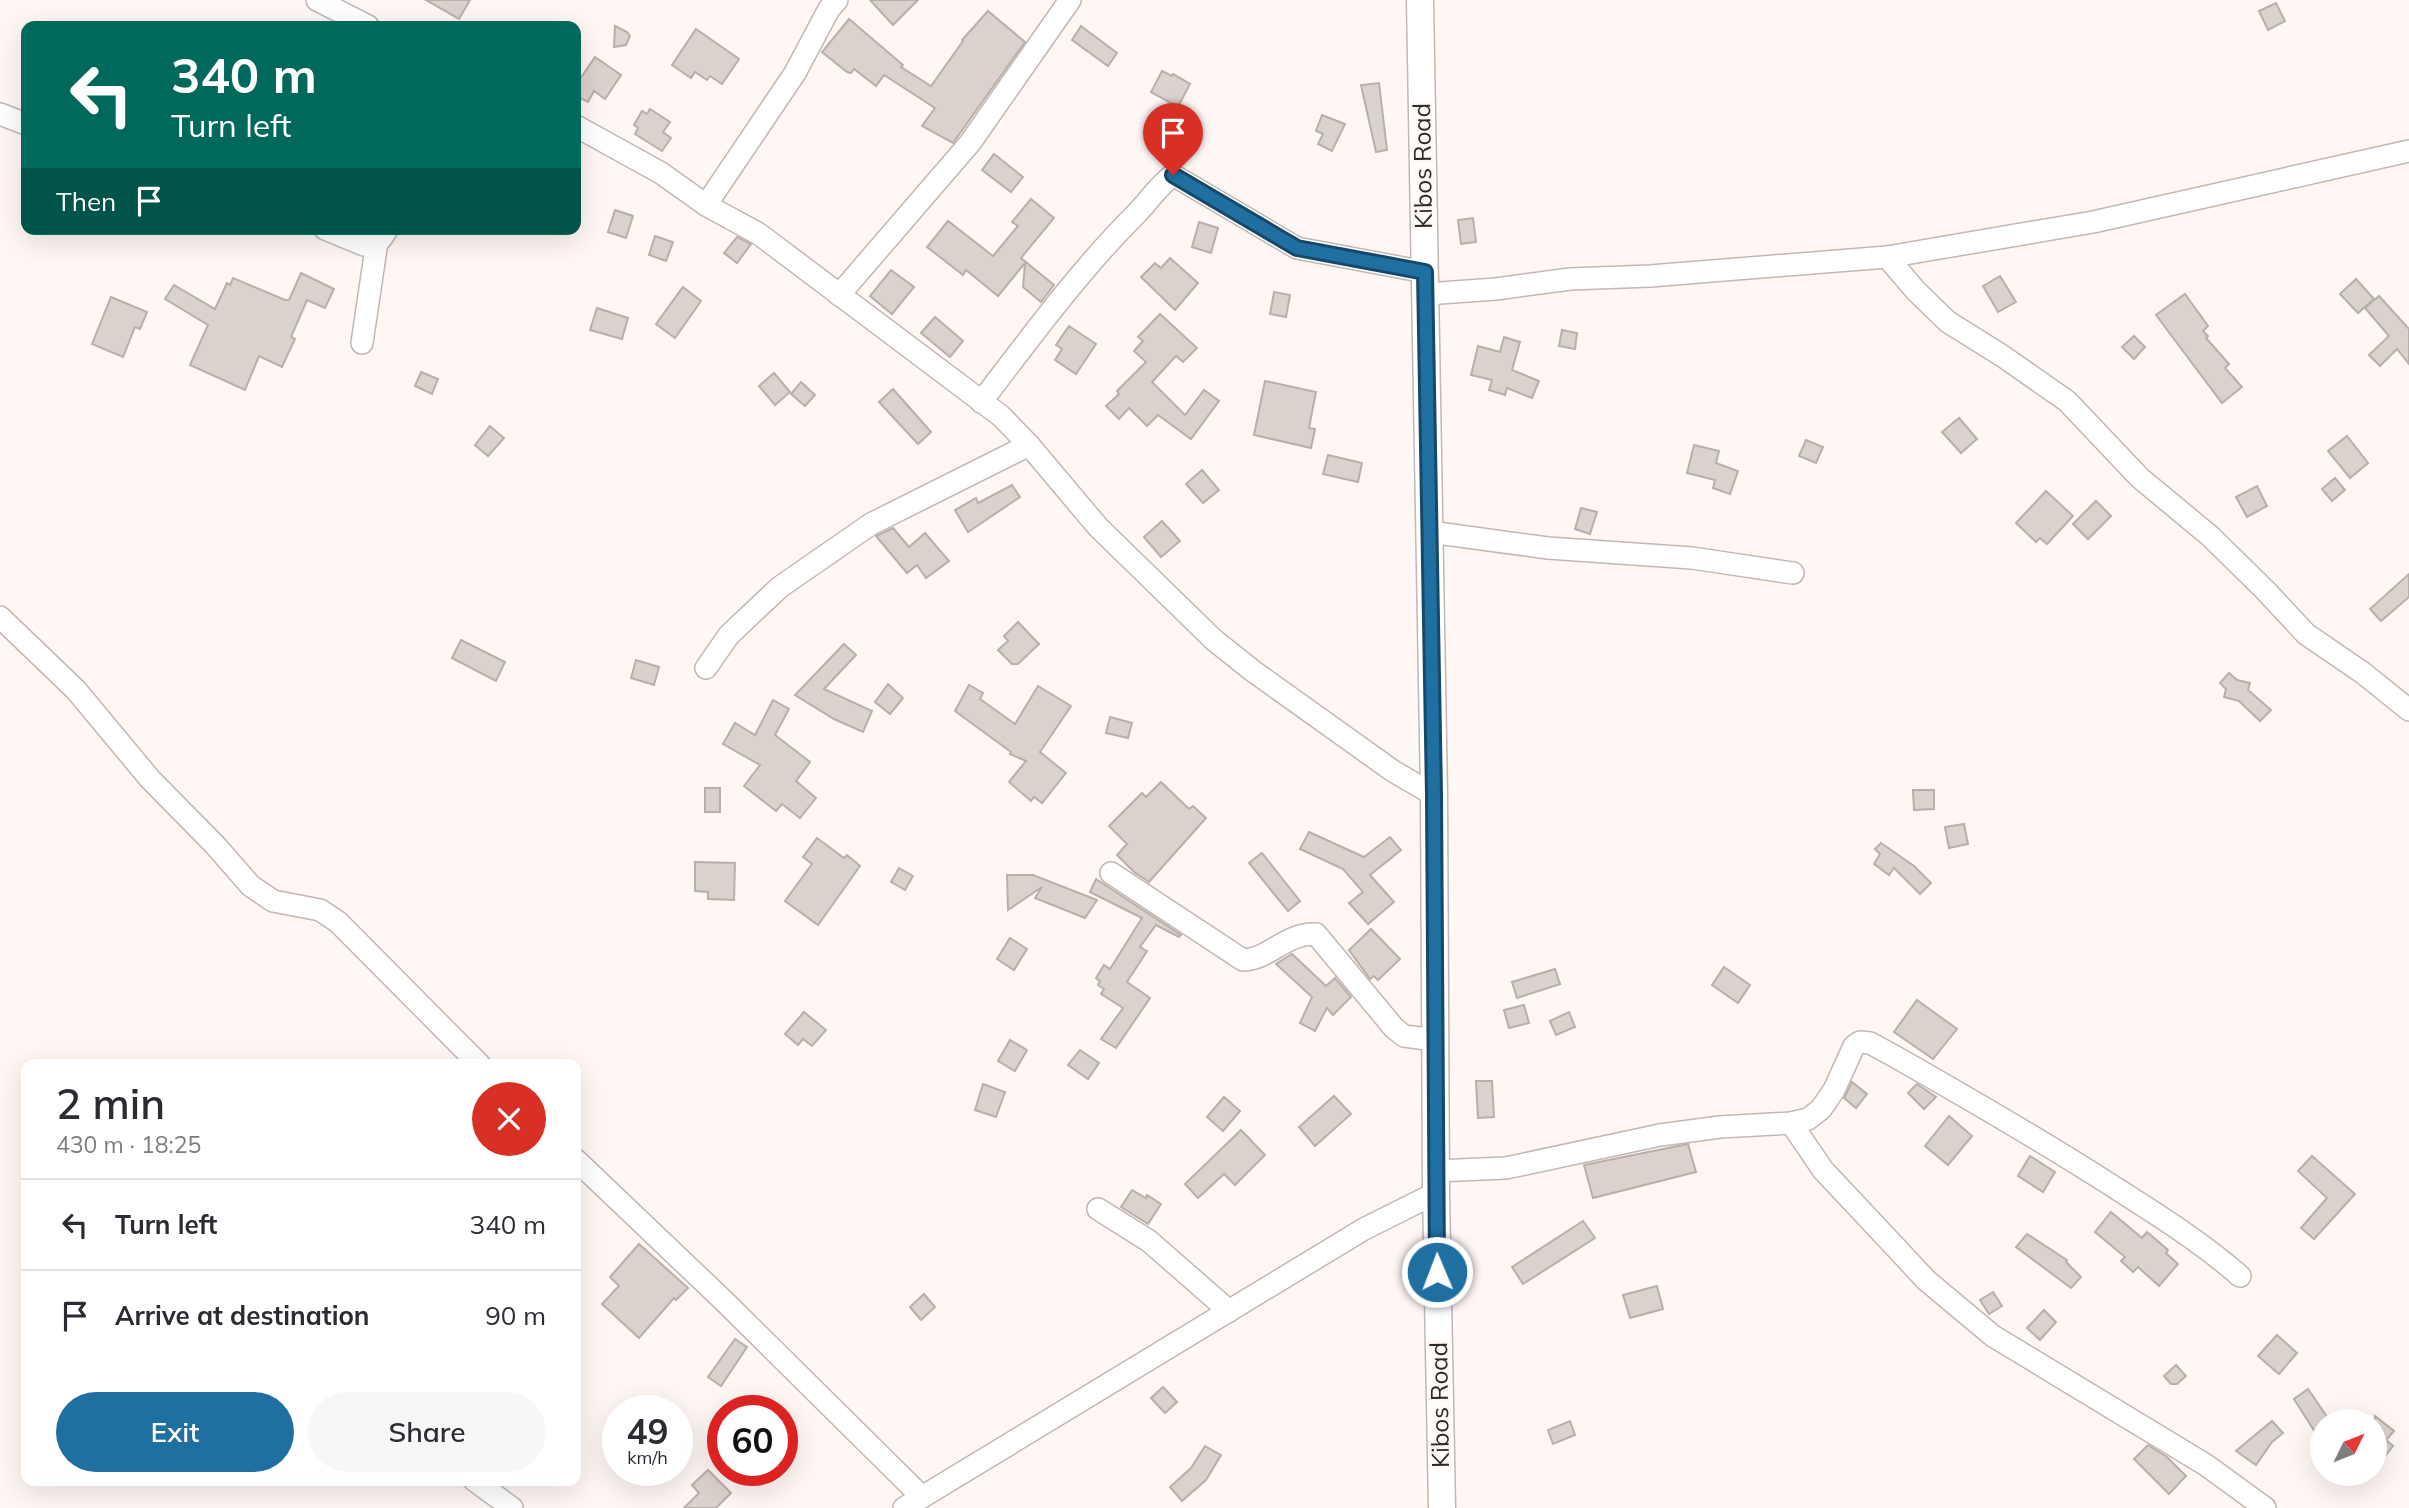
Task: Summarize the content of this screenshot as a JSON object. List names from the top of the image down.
{
  "streets": {
    "main road": ["Kibos Road"]
  },
  "north": "top right",
  "page": {
    "turn": ["340 m", "Turn left"],
    "then": "Then",
    "heading": ["2 min", "430 m · 18:25"],
    "list": [
      {
        "name": "Turn left",
        "value": "340 m"
      },
      {
        "name": "Arrive at destination",
        "value": "90 m"
      }
    ],
    "buttons": ["Exit", "Share"],
    "speed": "49 km/h",
    "limit": "60"
  }
}
